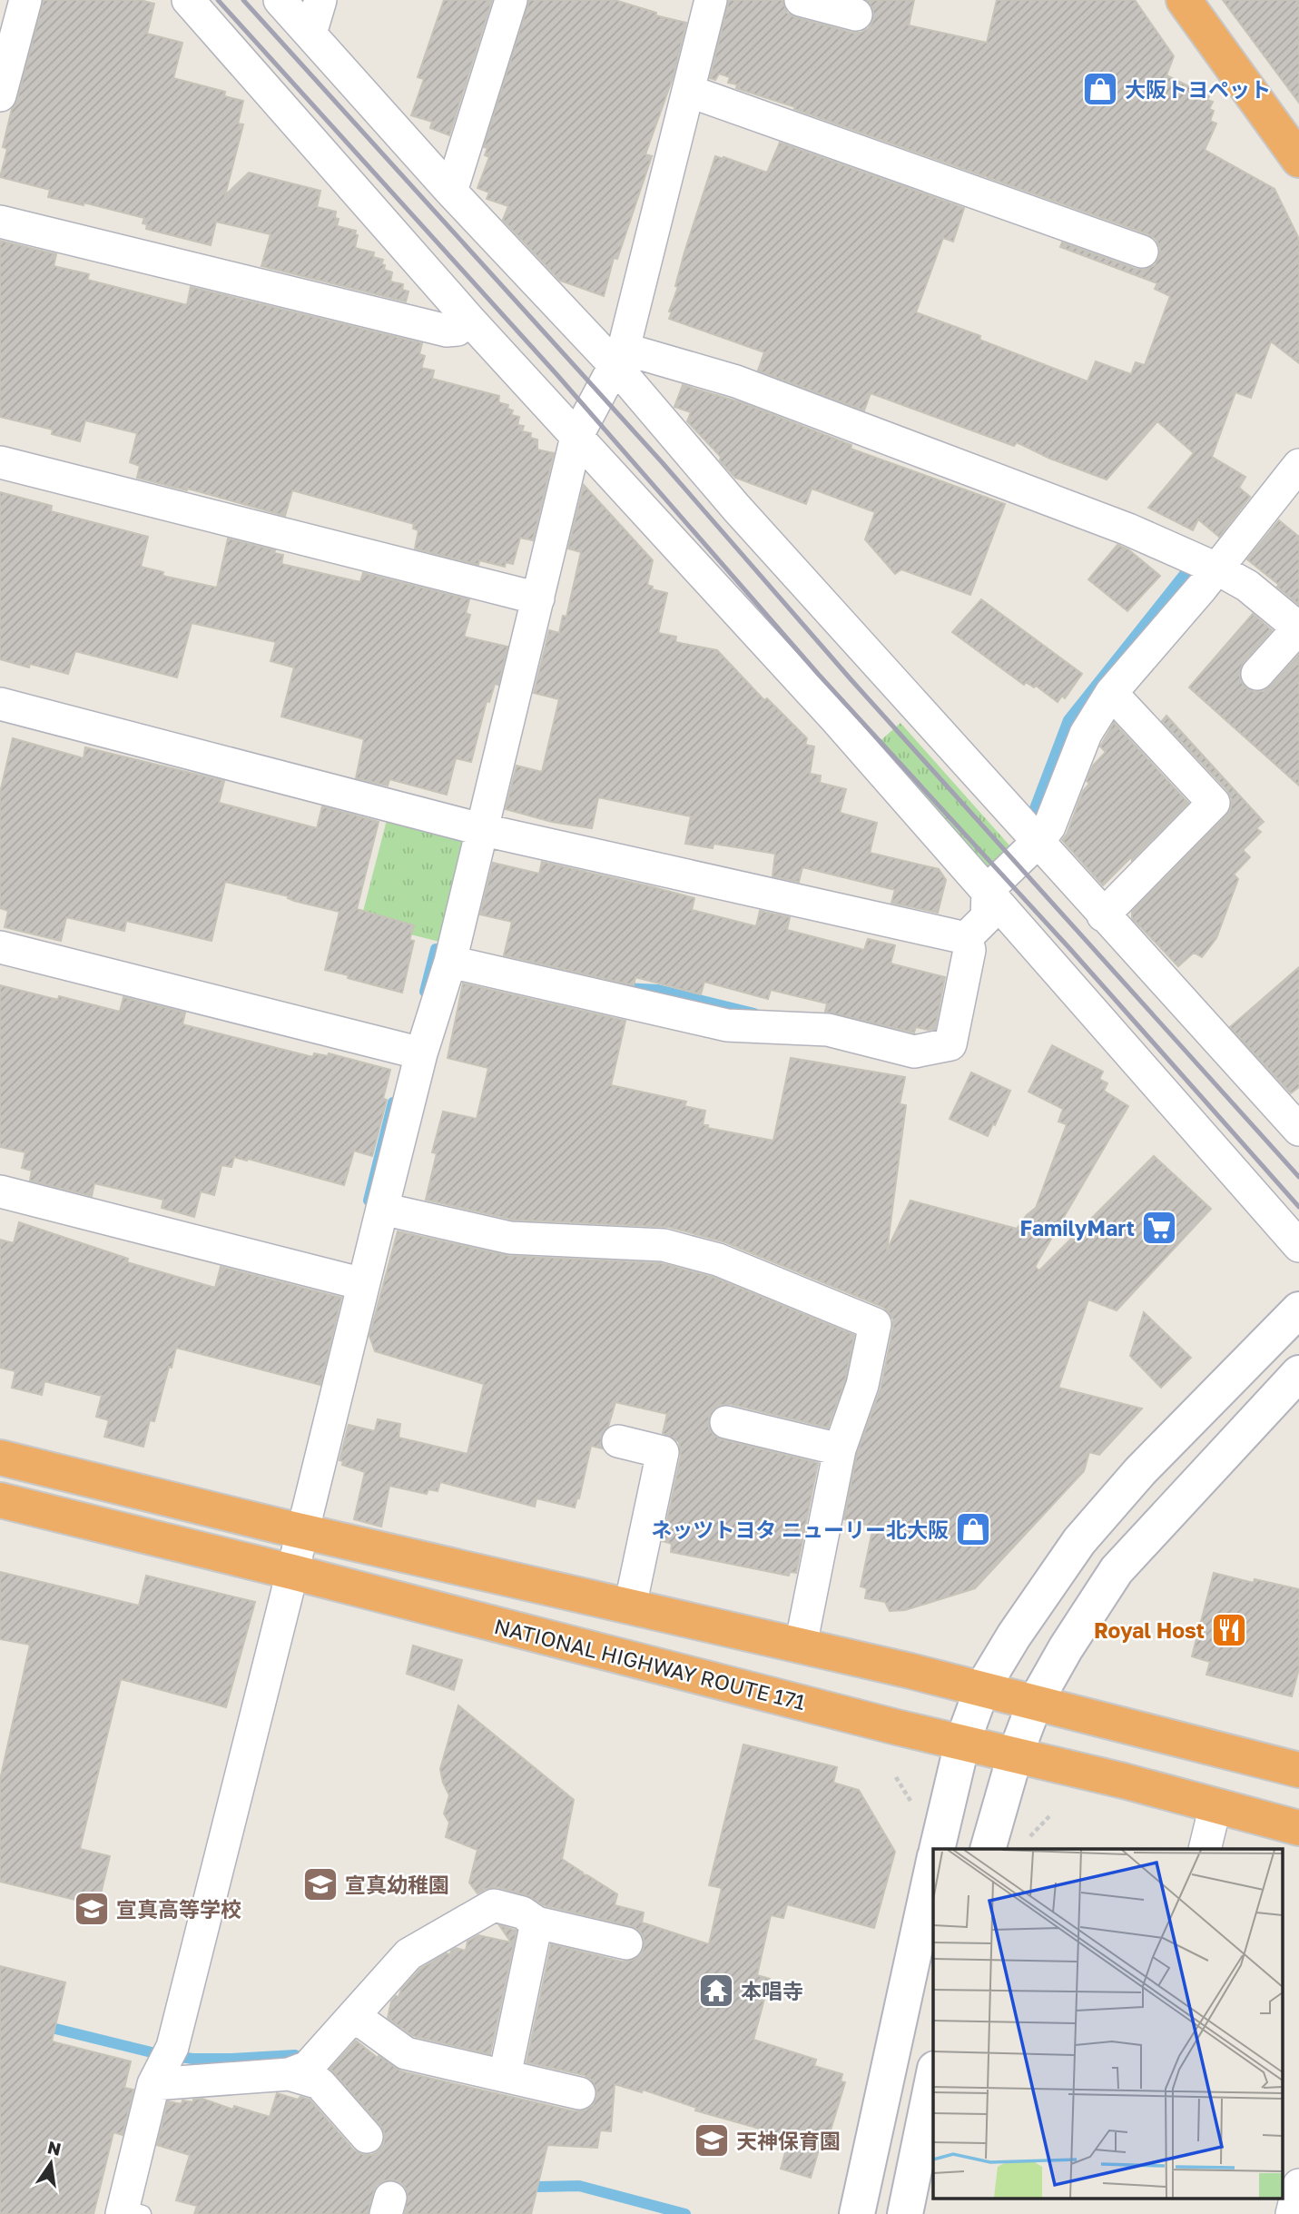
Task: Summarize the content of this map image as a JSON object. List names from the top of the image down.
{
  "streets": {
    "highway": ["NATIONAL HIGHWAY ROUTE 171"]
  },
  "places": {
    "shop": ["大阪トヨペット", "ネッツトヨタ ニューリー北大阪"],
    "supermarket": ["FamilyMart"],
    "restaurant": ["Royal Host"],
    "school or university": ["宣真幼稚園", "宣真高等学校", "天神保育園"],
    "temple": ["本唱寺"]
  },
  "north": "top"
}
